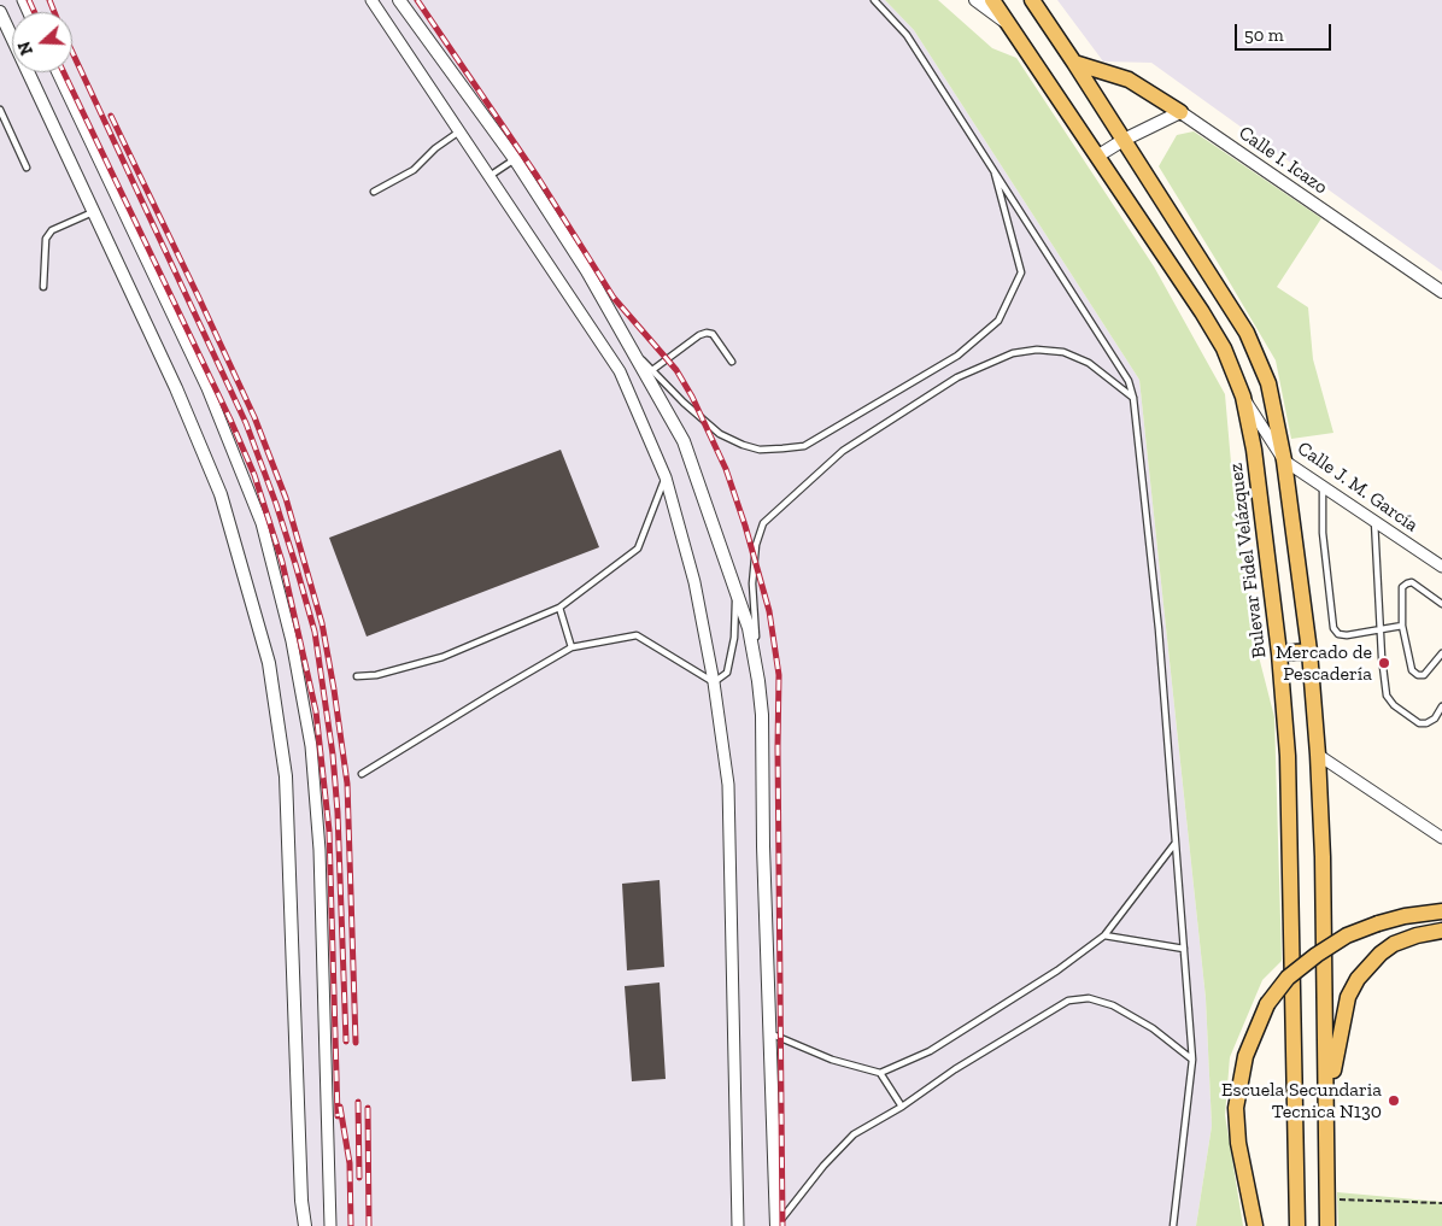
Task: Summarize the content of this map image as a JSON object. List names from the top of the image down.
{
  "streets": {
    "main road": ["Bulevar Fidel Velázquez"],
    "street": ["Calle I. Icazo", "Calle J. M. García"]
  },
  "crossings": [
    ["Calle J. M. García", "Bulevar Fidel Velázquez"]
  ],
  "places": ["Mercado de Pescadería", "Escuela Secundaria Tecnica N130"],
  "scale_bar": "50 m",
  "north": "left"
}
